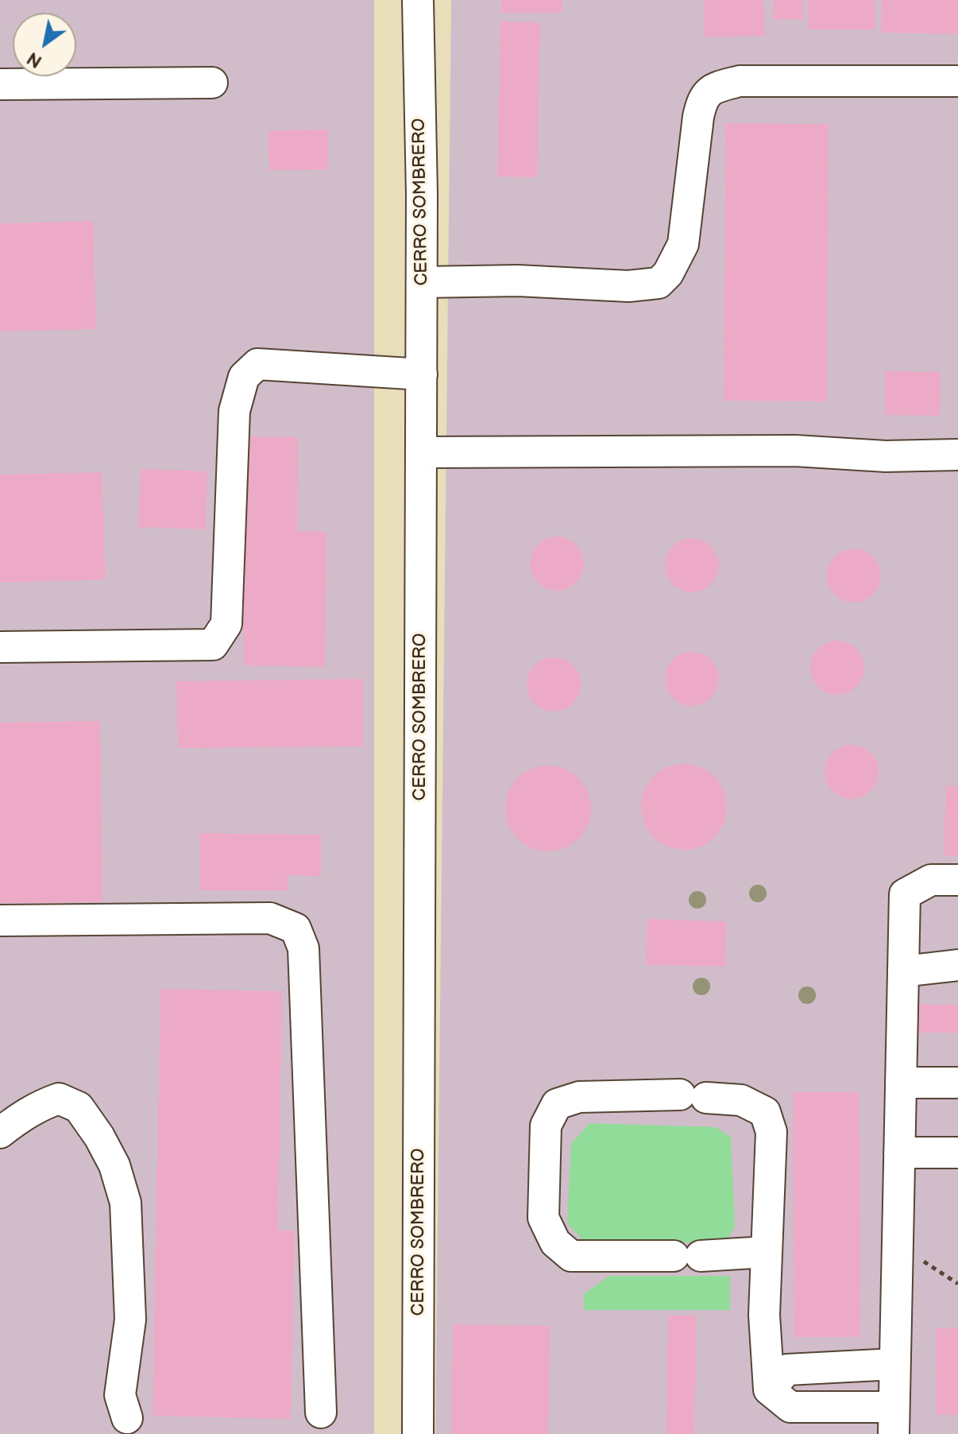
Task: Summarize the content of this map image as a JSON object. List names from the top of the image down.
{
  "streets": {
    "street": ["CERRO SOMBRERO"]
  },
  "north": "bottom left"
}
